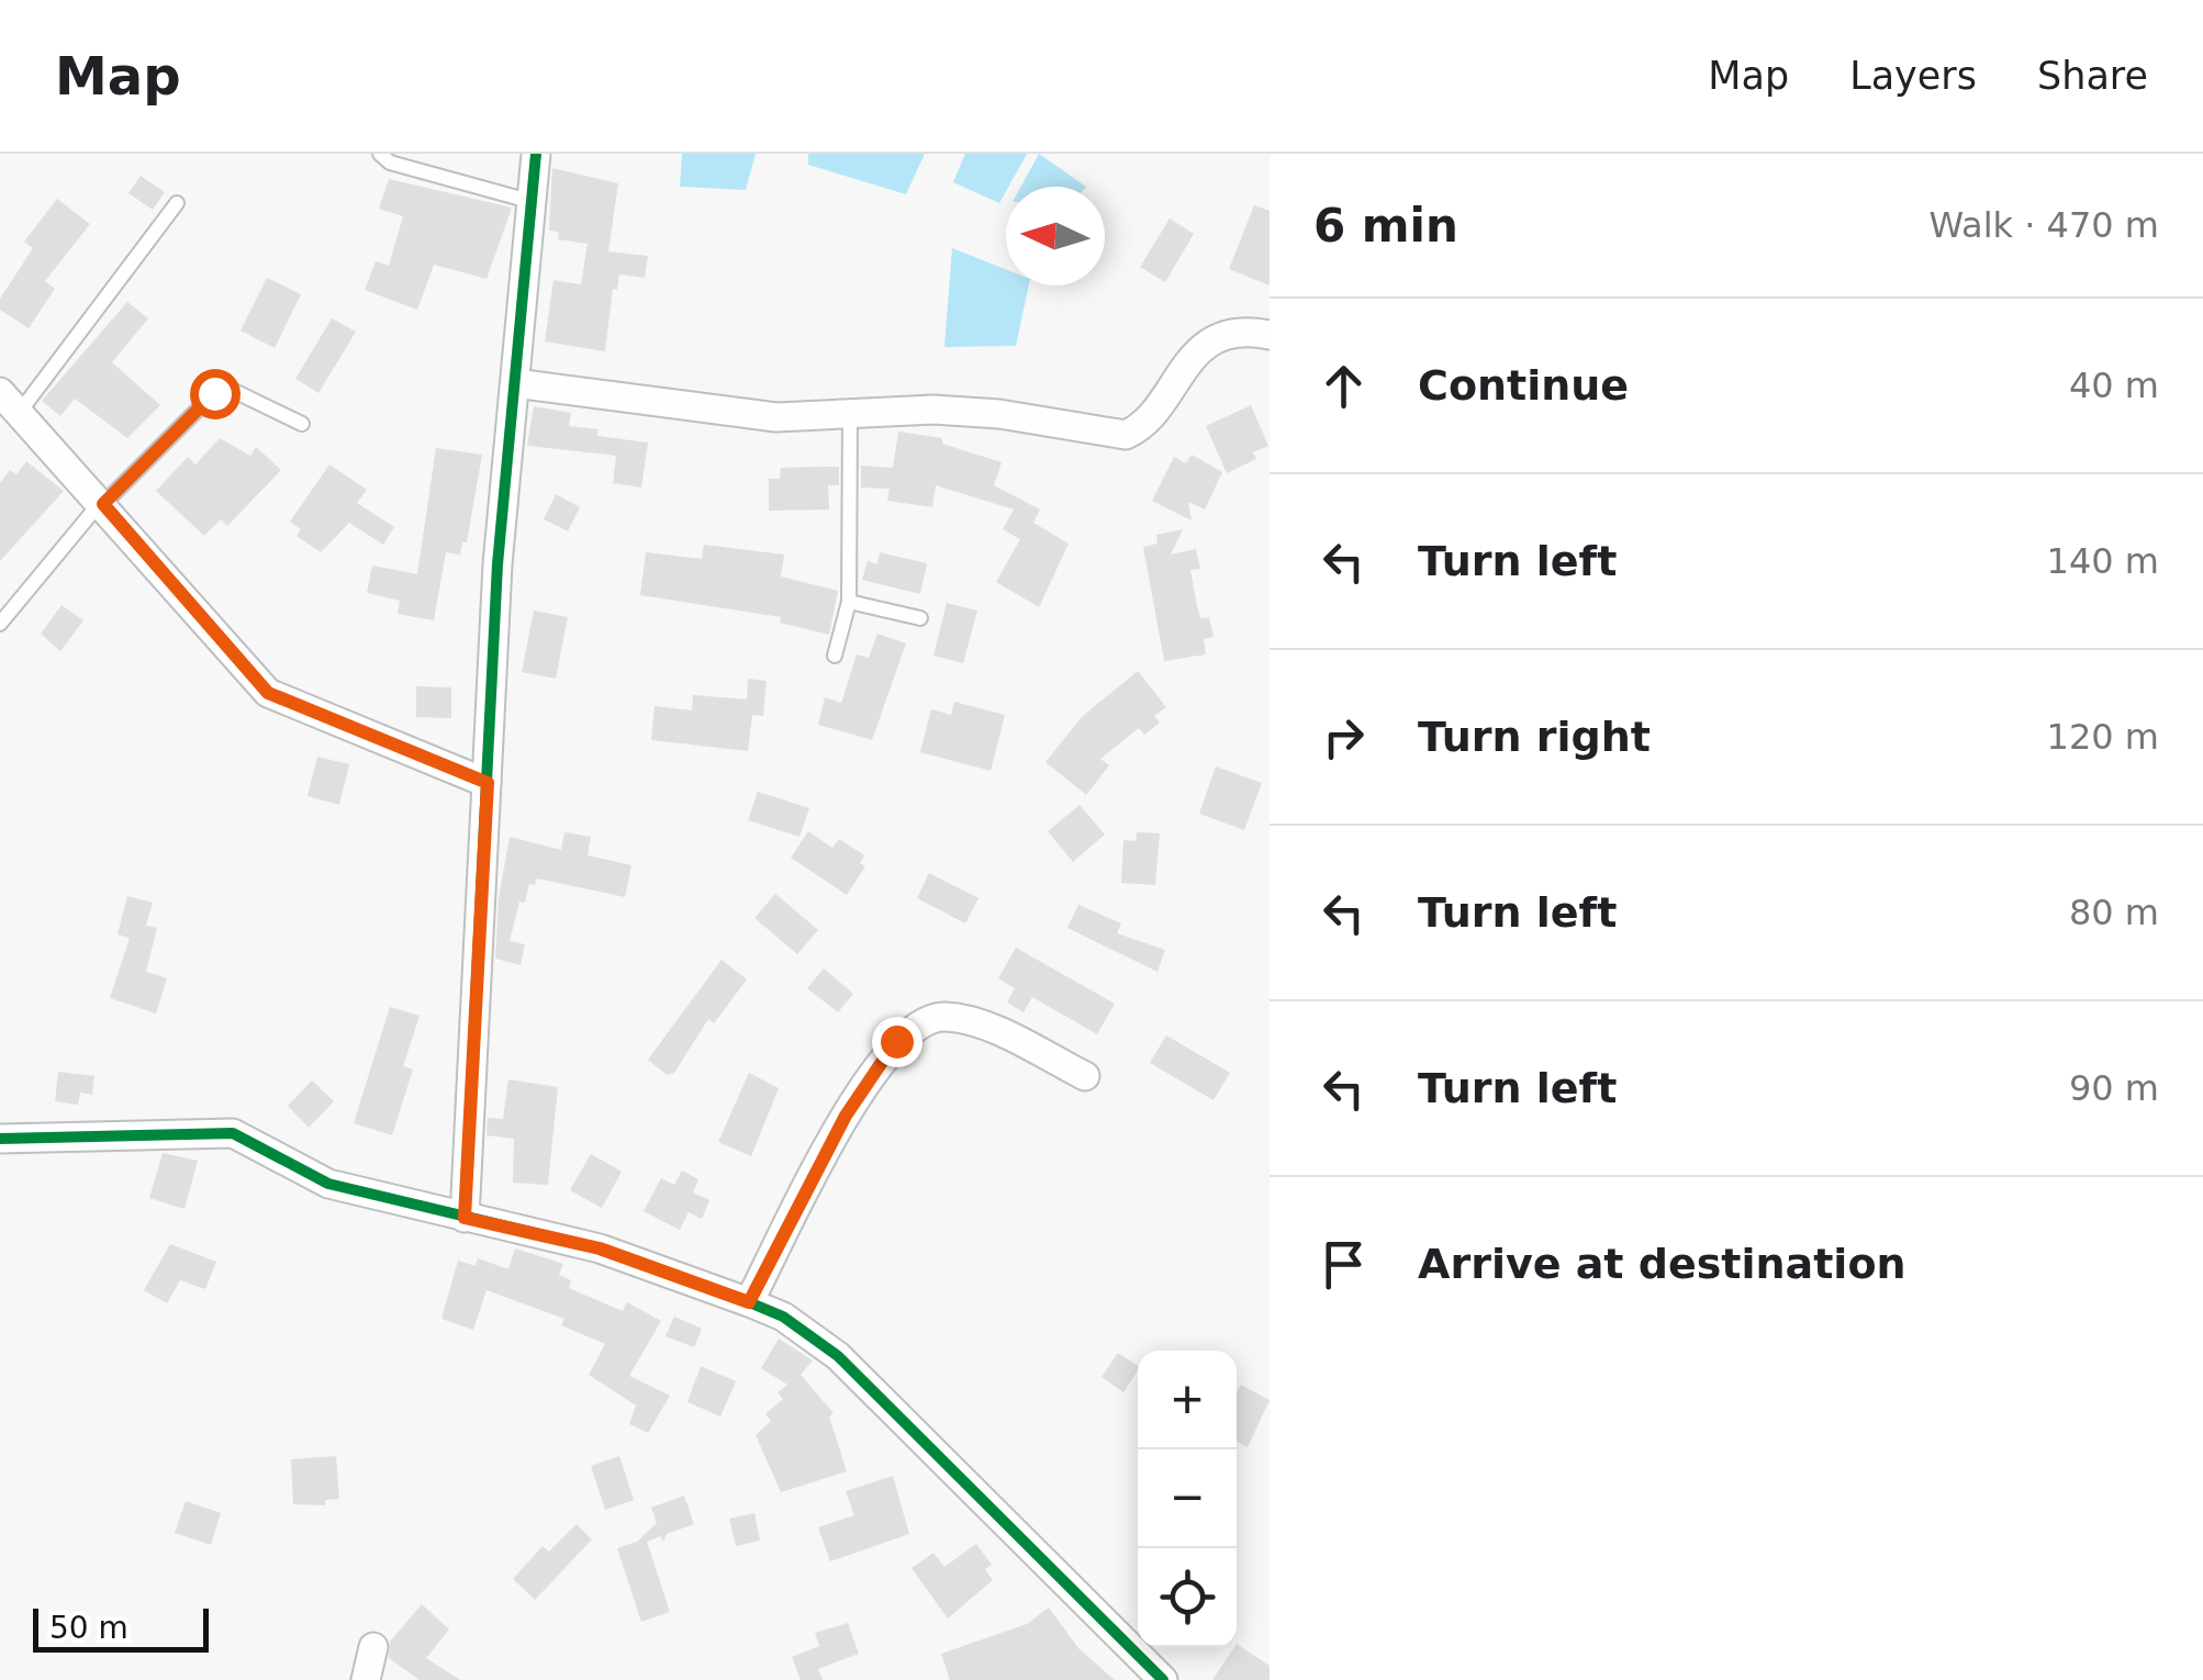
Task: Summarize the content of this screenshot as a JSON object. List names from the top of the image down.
{
  "scale_bar": "50 m",
  "north": "left",
  "page": {
    "header": "Map",
    "nav": ["Map", "Layers", "Share"],
    "heading": ["6 min", "Walk · 470 m"],
    "list": [
      ["Continue", "40 m"],
      ["Turn left", "140 m"],
      ["Turn right", "120 m"],
      ["Turn left", "80 m"],
      ["Turn left", "90 m"],
      "Arrive at destination"
    ],
    "map_buttons": ["+", "−"],
    "scale": "50 m"
  }
}
